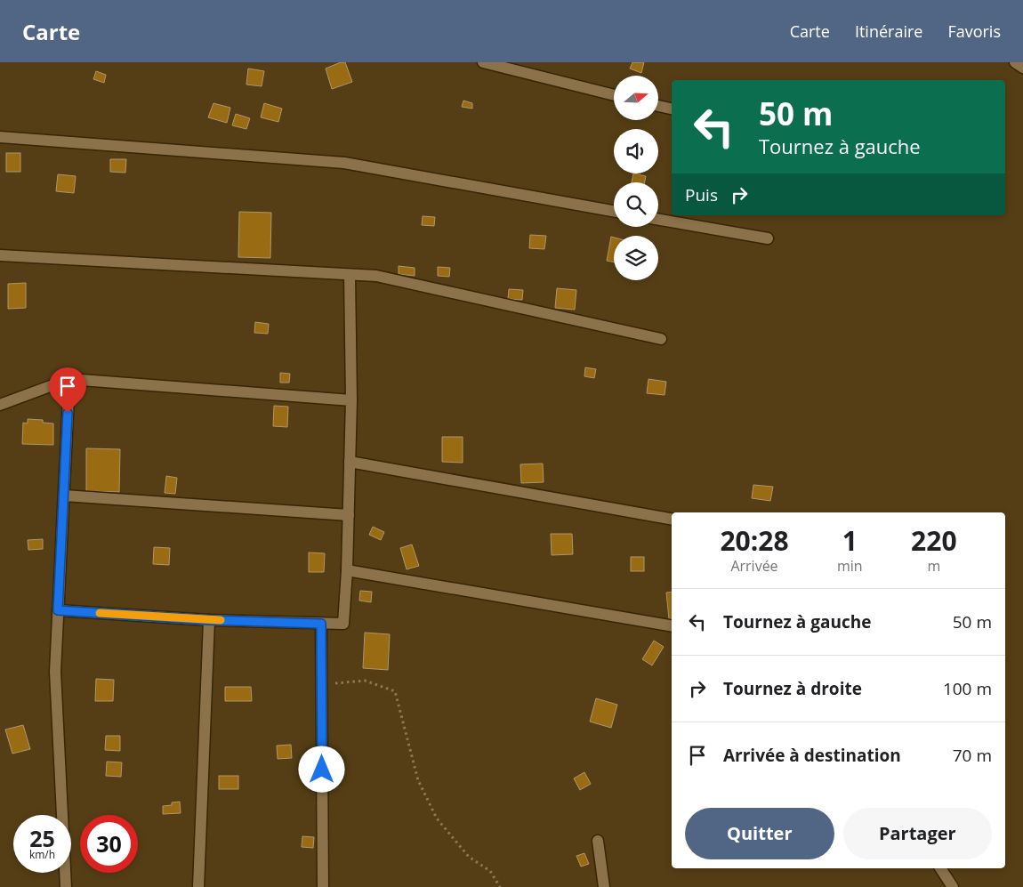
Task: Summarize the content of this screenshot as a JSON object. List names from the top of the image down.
{
  "north": "right",
  "page": {
    "header": "Carte",
    "nav": ["Carte", "Itinéraire", "Favoris"],
    "turn": ["50 m", "Tournez à gauche"],
    "then": "Puis",
    "eta": [
      "20:28",
      "Arrivée",
      "1",
      "min",
      "220",
      "m"
    ],
    "list": [
      {
        "name": "Tournez à gauche",
        "value": "50 m"
      },
      {
        "name": "Tournez à droite",
        "value": "100 m"
      },
      {
        "name": "Arrivée à destination",
        "value": "70 m"
      }
    ],
    "buttons": ["Quitter", "Partager"],
    "speed": "25 km/h",
    "limit": "30"
  }
}
